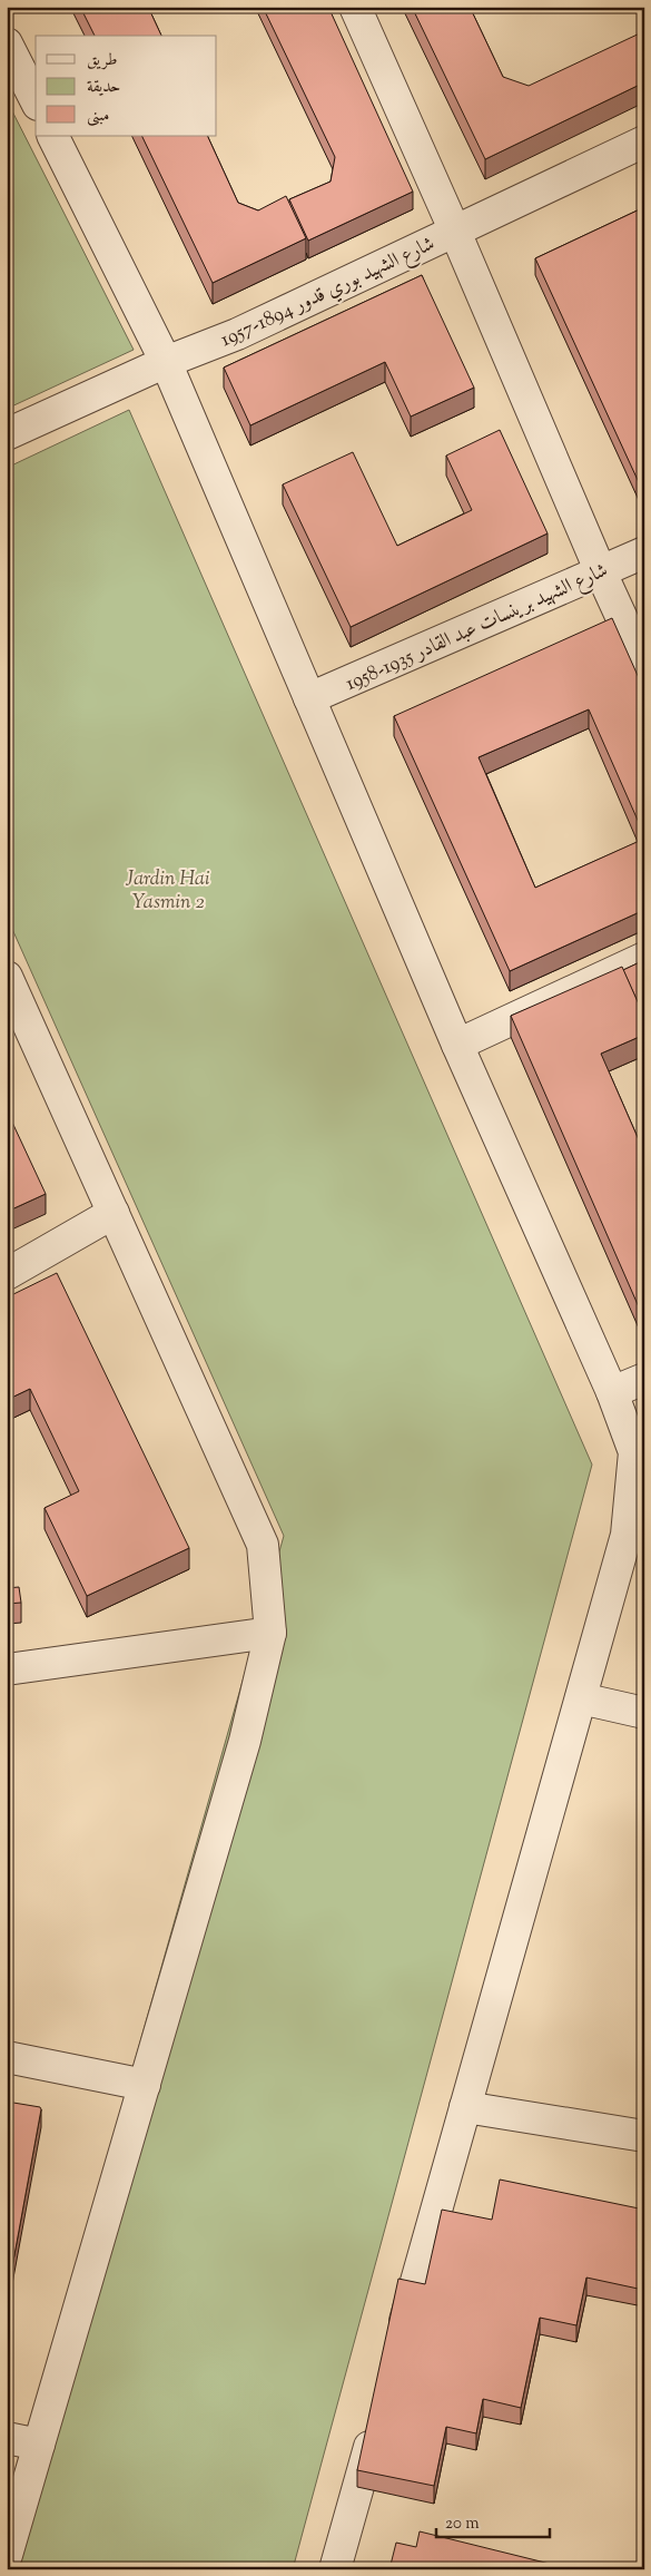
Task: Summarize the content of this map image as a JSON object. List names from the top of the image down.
{
  "streets": {
    "street": ["شارع الشهيد بوري قدور 1894-1957", "شارع الشهيد برينسات عبد القادر 1935-1958"]
  },
  "parks": ["Jardin Hai Yasmin 2"],
  "legend": ["طريق", "حديقة", "مبنى"],
  "scale_bar": "20 m"
}
